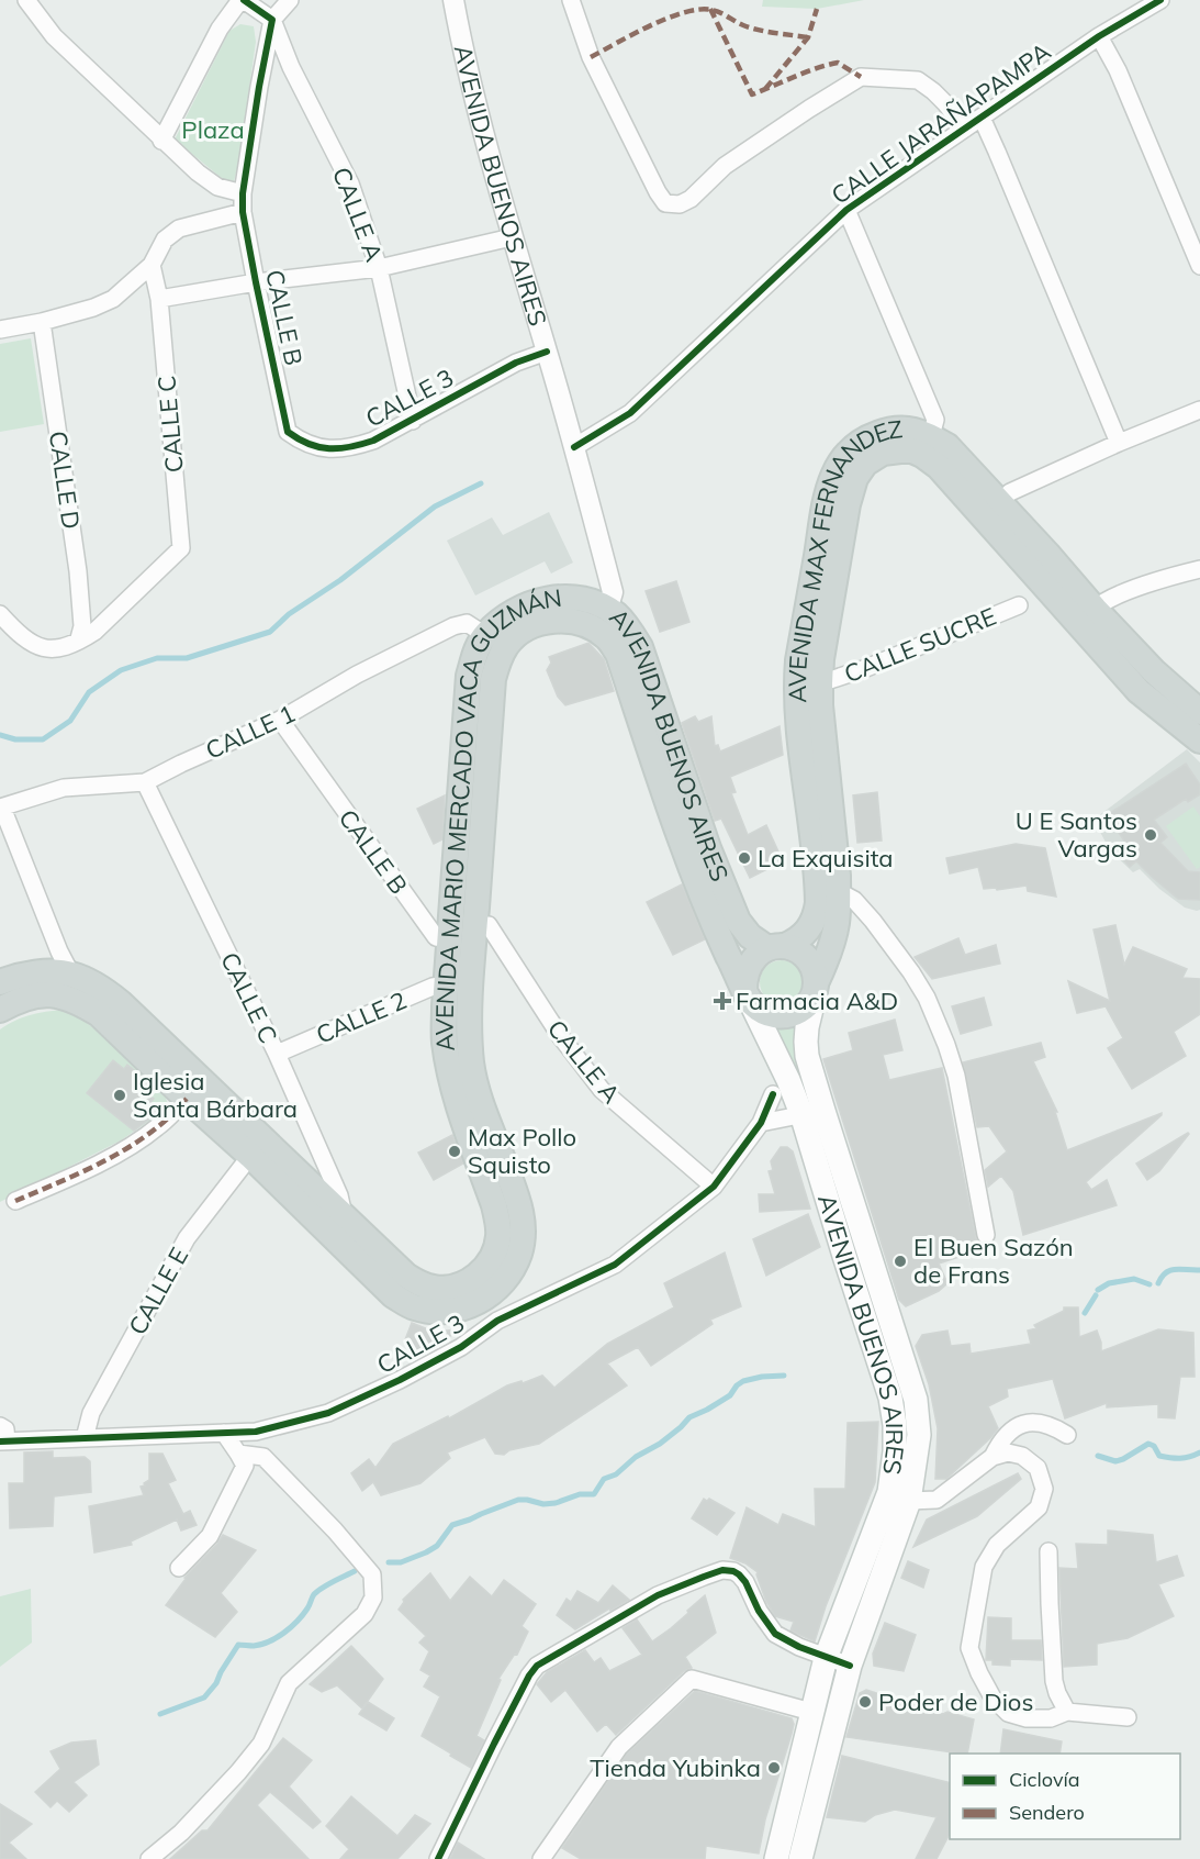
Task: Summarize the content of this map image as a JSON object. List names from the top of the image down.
{
  "streets": {
    "main road": ["AVENIDA BUENOS AIRES", "AVENIDA MAX FERNANDEZ", "AVENIDA MARIO MERCADO VACA GUZMÁN"],
    "street": [
      "CALLE JARAÑAPAMPA",
      "CALLE A",
      "CALLE B",
      "CALLE 3",
      "CALLE C",
      "CALLE D",
      "CALLE SUCRE",
      "CALLE 1",
      "CALLE 2",
      "CALLE E"
    ]
  },
  "crossings": [
    ["CALLE JARAÑAPAMPA", "AVENIDA BUENOS AIRES"],
    ["AVENIDA BUENOS AIRES", "CALLE 3"],
    ["AVENIDA BUENOS AIRES", "AVENIDA MAX FERNANDEZ"],
    ["AVENIDA BUENOS AIRES", "AVENIDA MARIO MERCADO VACA GUZMÁN"],
    ["CALLE A", "CALLE B"],
    ["CALLE A", "CALLE 3"],
    ["CALLE A", "AVENIDA MARIO MERCADO VACA GUZMÁN"],
    ["CALLE B", "CALLE 3"],
    ["CALLE B", "CALLE 1"],
    ["CALLE B", "AVENIDA MARIO MERCADO VACA GUZMÁN"],
    ["CALLE 3", "CALLE E"],
    ["CALLE C", "CALLE D"],
    ["CALLE C", "CALLE 1"],
    ["CALLE C", "AVENIDA MARIO MERCADO VACA GUZMÁN"],
    ["CALLE C", "CALLE 2"],
    ["AVENIDA MAX FERNANDEZ", "CALLE SUCRE"],
    ["CALLE 1", "AVENIDA MARIO MERCADO VACA GUZMÁN"],
    ["AVENIDA MARIO MERCADO VACA GUZMÁN", "CALLE 2"],
    ["AVENIDA MARIO MERCADO VACA GUZMÁN", "CALLE E"]
  ],
  "parks": ["Plaza"],
  "places": {
    "other": [
      "U E Santos Vargas",
      "La Exquisita",
      "Iglesia Santa Bárbara",
      "Max Pollo Squisto",
      "El Buen Sazón de Frans",
      "Poder de Dios",
      "Tienda Yubinka"
    ],
    "health": ["Farmacia A&D"]
  },
  "legend": ["Ciclovía", "Sendero"]
}
